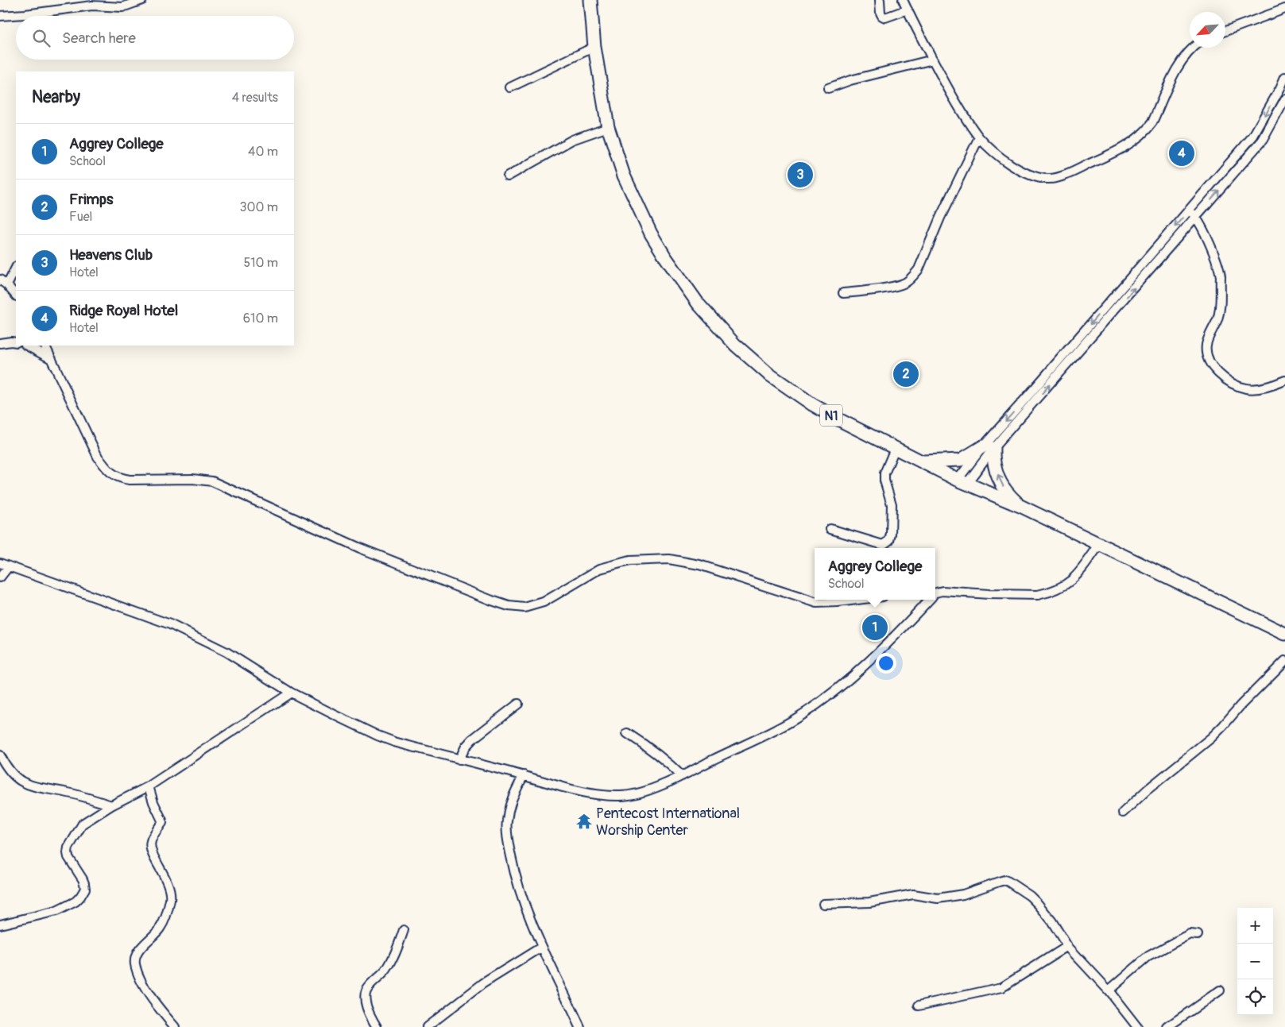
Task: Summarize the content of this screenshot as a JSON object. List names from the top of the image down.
{
  "streets": {
    "highway": ["N1"]
  },
  "places": {
    "temple": ["Pentecost International Worship Center"]
  },
  "north": "bottom left",
  "page": {
    "search": "Search here",
    "heading": ["Nearby", "4 results"],
    "list": [
      {
        "mark": "1",
        "name": "Aggrey College",
        "note": "School",
        "value": "40 m"
      },
      {
        "mark": "2",
        "name": "Frimps",
        "note": "Fuel",
        "value": "300 m"
      },
      {
        "mark": "3",
        "name": "Heavens Club",
        "note": "Hotel",
        "value": "510 m"
      },
      {
        "mark": "4",
        "name": "Ridge Royal Hotel",
        "note": "Hotel",
        "value": "610 m"
      }
    ],
    "pins": [
      "4",
      "3",
      "2",
      "1"
    ],
    "popup": ["Aggrey College", "School"],
    "map_buttons": ["+", "−"]
  }
}
